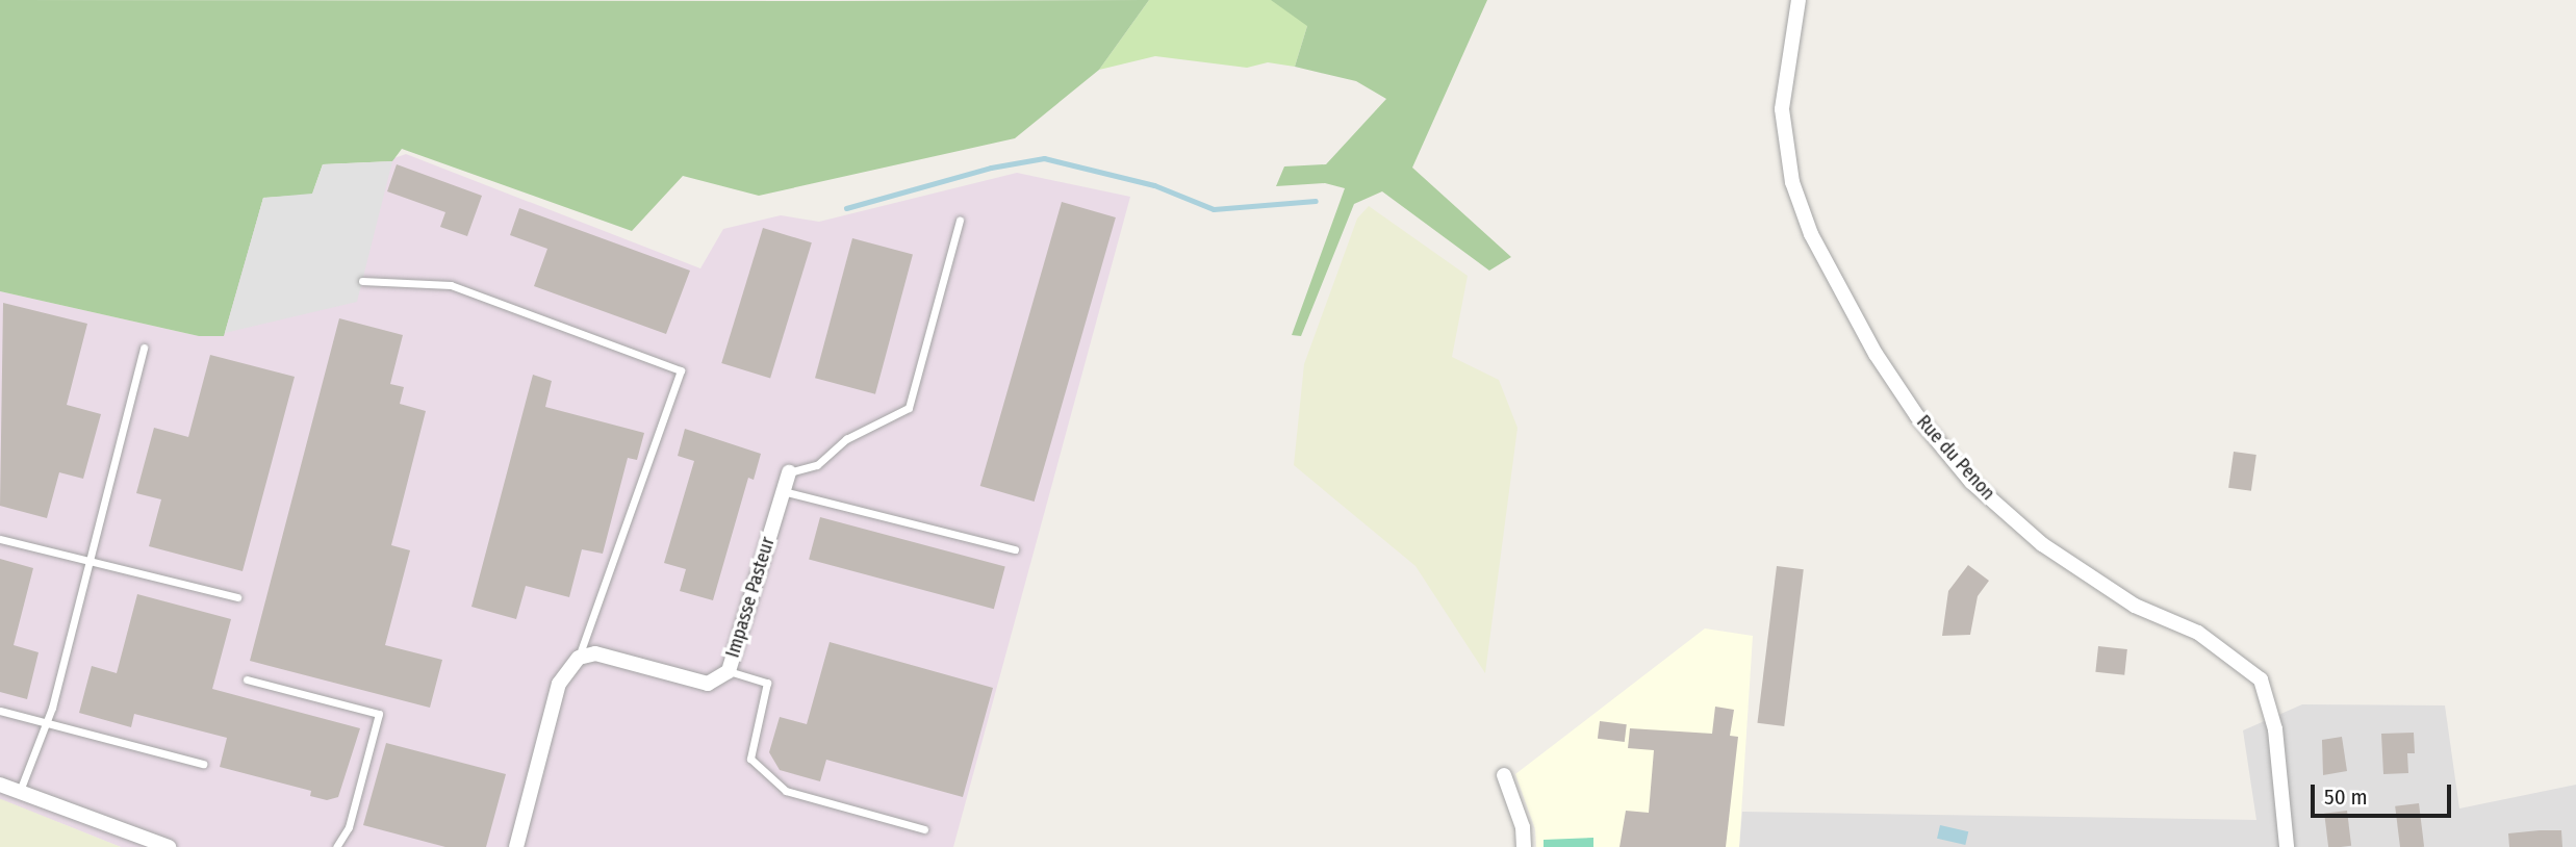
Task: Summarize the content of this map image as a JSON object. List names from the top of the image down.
{
  "streets": {
    "street": ["Rue du Penon", "Impasse Pasteur"]
  },
  "scale_bar": "50 m"
}
